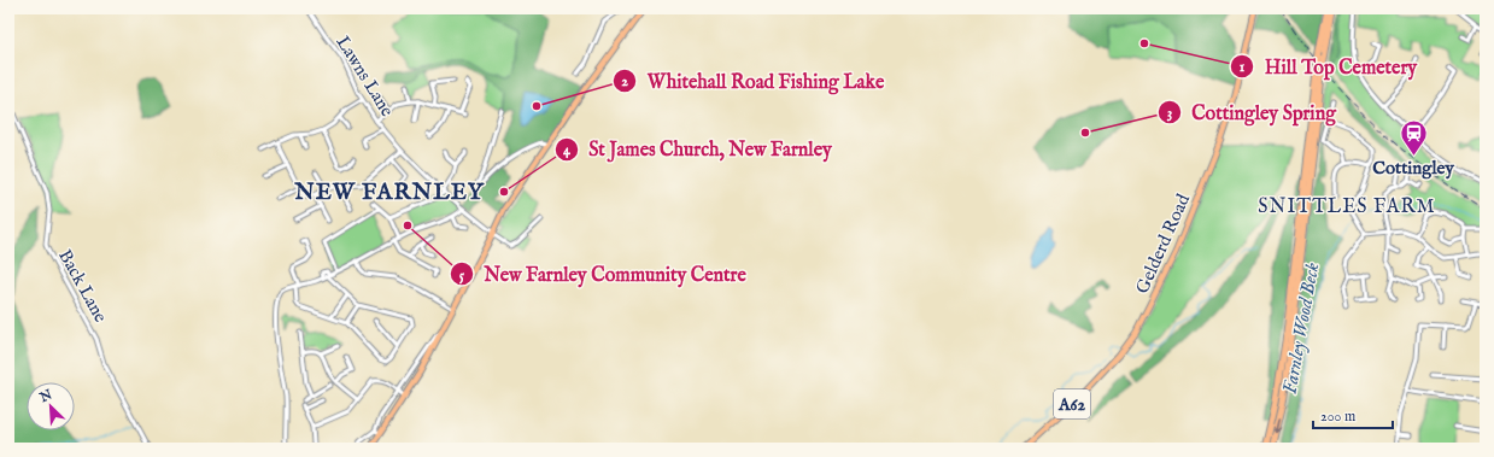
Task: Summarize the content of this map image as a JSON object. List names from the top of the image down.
{
  "streets": {
    "main road": ["Gelderd Road", "A62"],
    "street": ["Lawns Lane", "Back Lane"]
  },
  "districts": ["NEW FARNLEY", "SNITTLES FARM"],
  "water": ["Farnley Wood Beck"],
  "places": {
    "other": [
      "Hill Top Cemetery",
      "Whitehall Road Fishing Lake",
      "Cottingley Spring",
      "St James Church, New Farnley",
      "New Farnley Community Centre"
    ],
    "station": ["Cottingley"]
  },
  "scale_bar": "200 m",
  "north": "top left"
}
